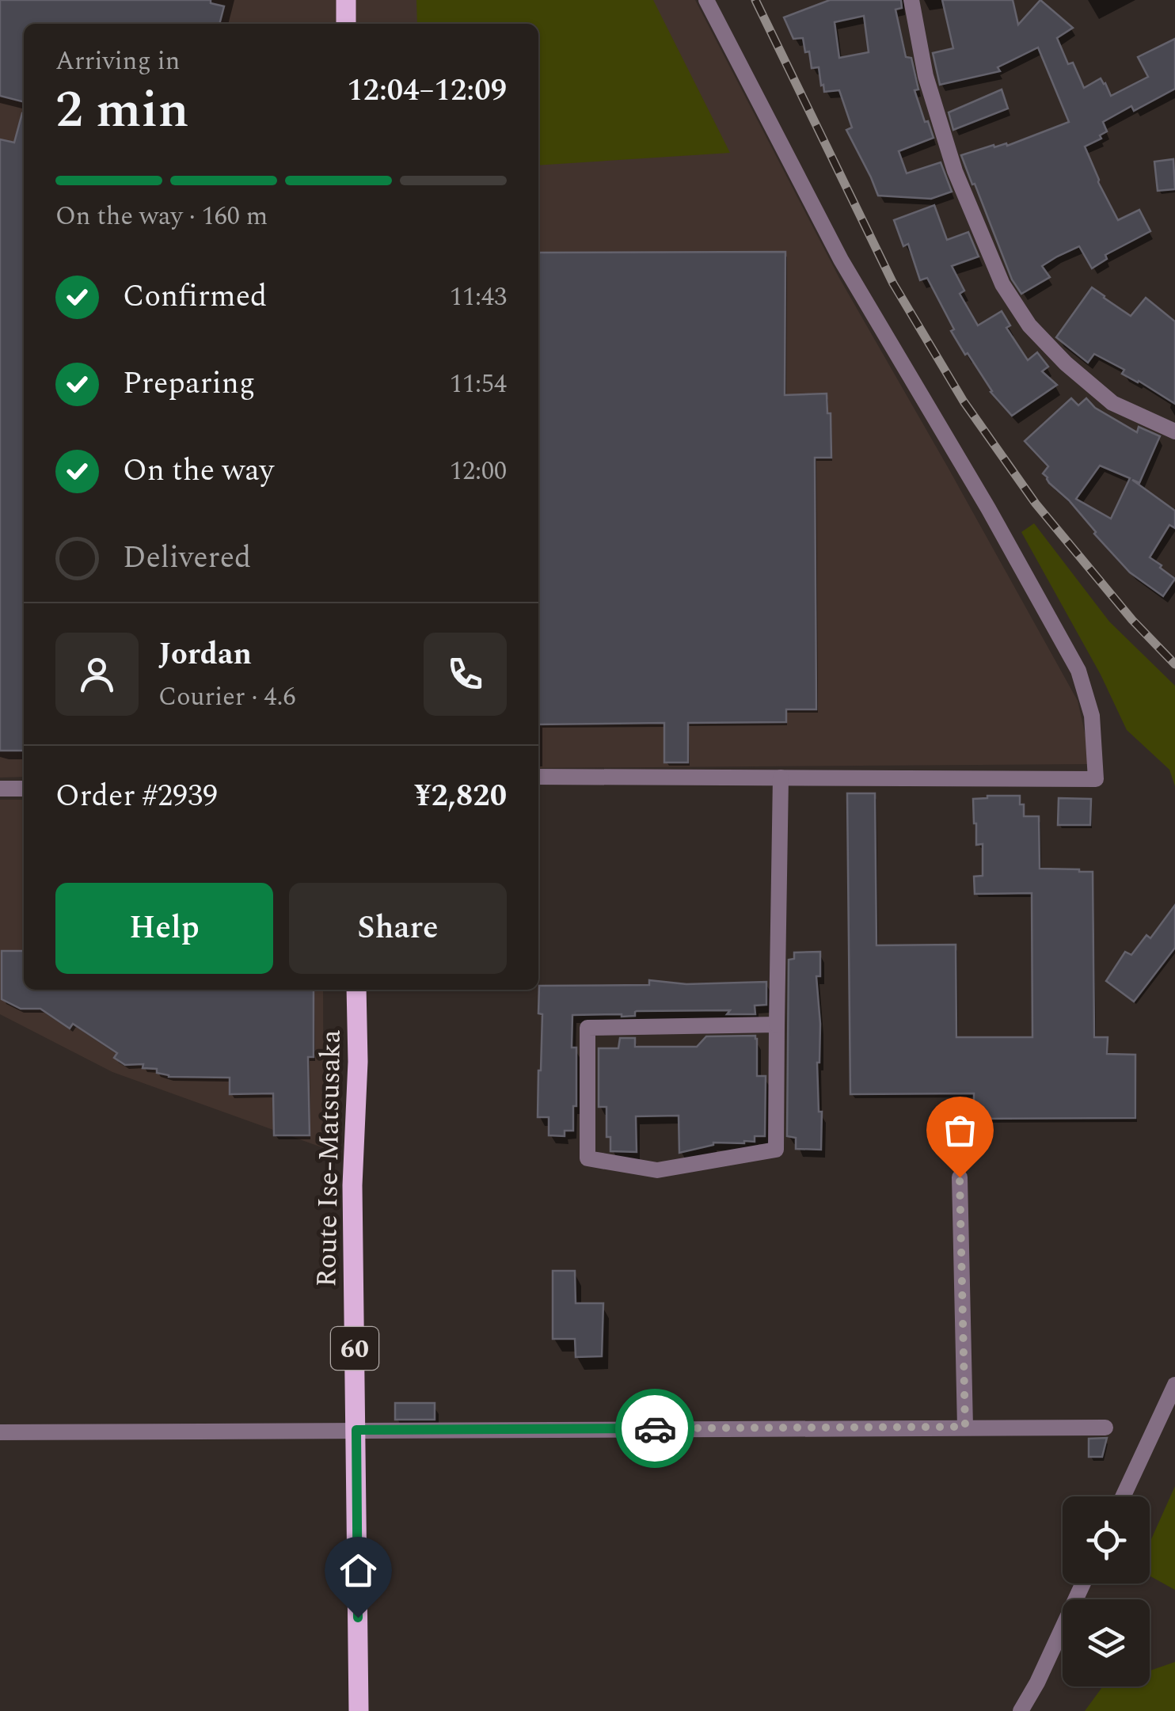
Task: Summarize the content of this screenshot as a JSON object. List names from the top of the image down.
{
  "streets": {
    "main road": ["Route Ise-Matsusaka", "60"]
  },
  "page": {
    "heading": ["2 min", "Arriving in", "12:04–12:09"],
    "panel": [
      "Jordan",
      "Courier · 4.6",
      "Order #2939",
      "¥2,820"
    ],
    "bar": "On the way · 160 m",
    "list": [
      ["Confirmed", "11:43"],
      ["Preparing", "11:54"],
      ["On the way", "12:00"],
      "Delivered"
    ],
    "buttons": ["Help", "Share"]
  }
}
